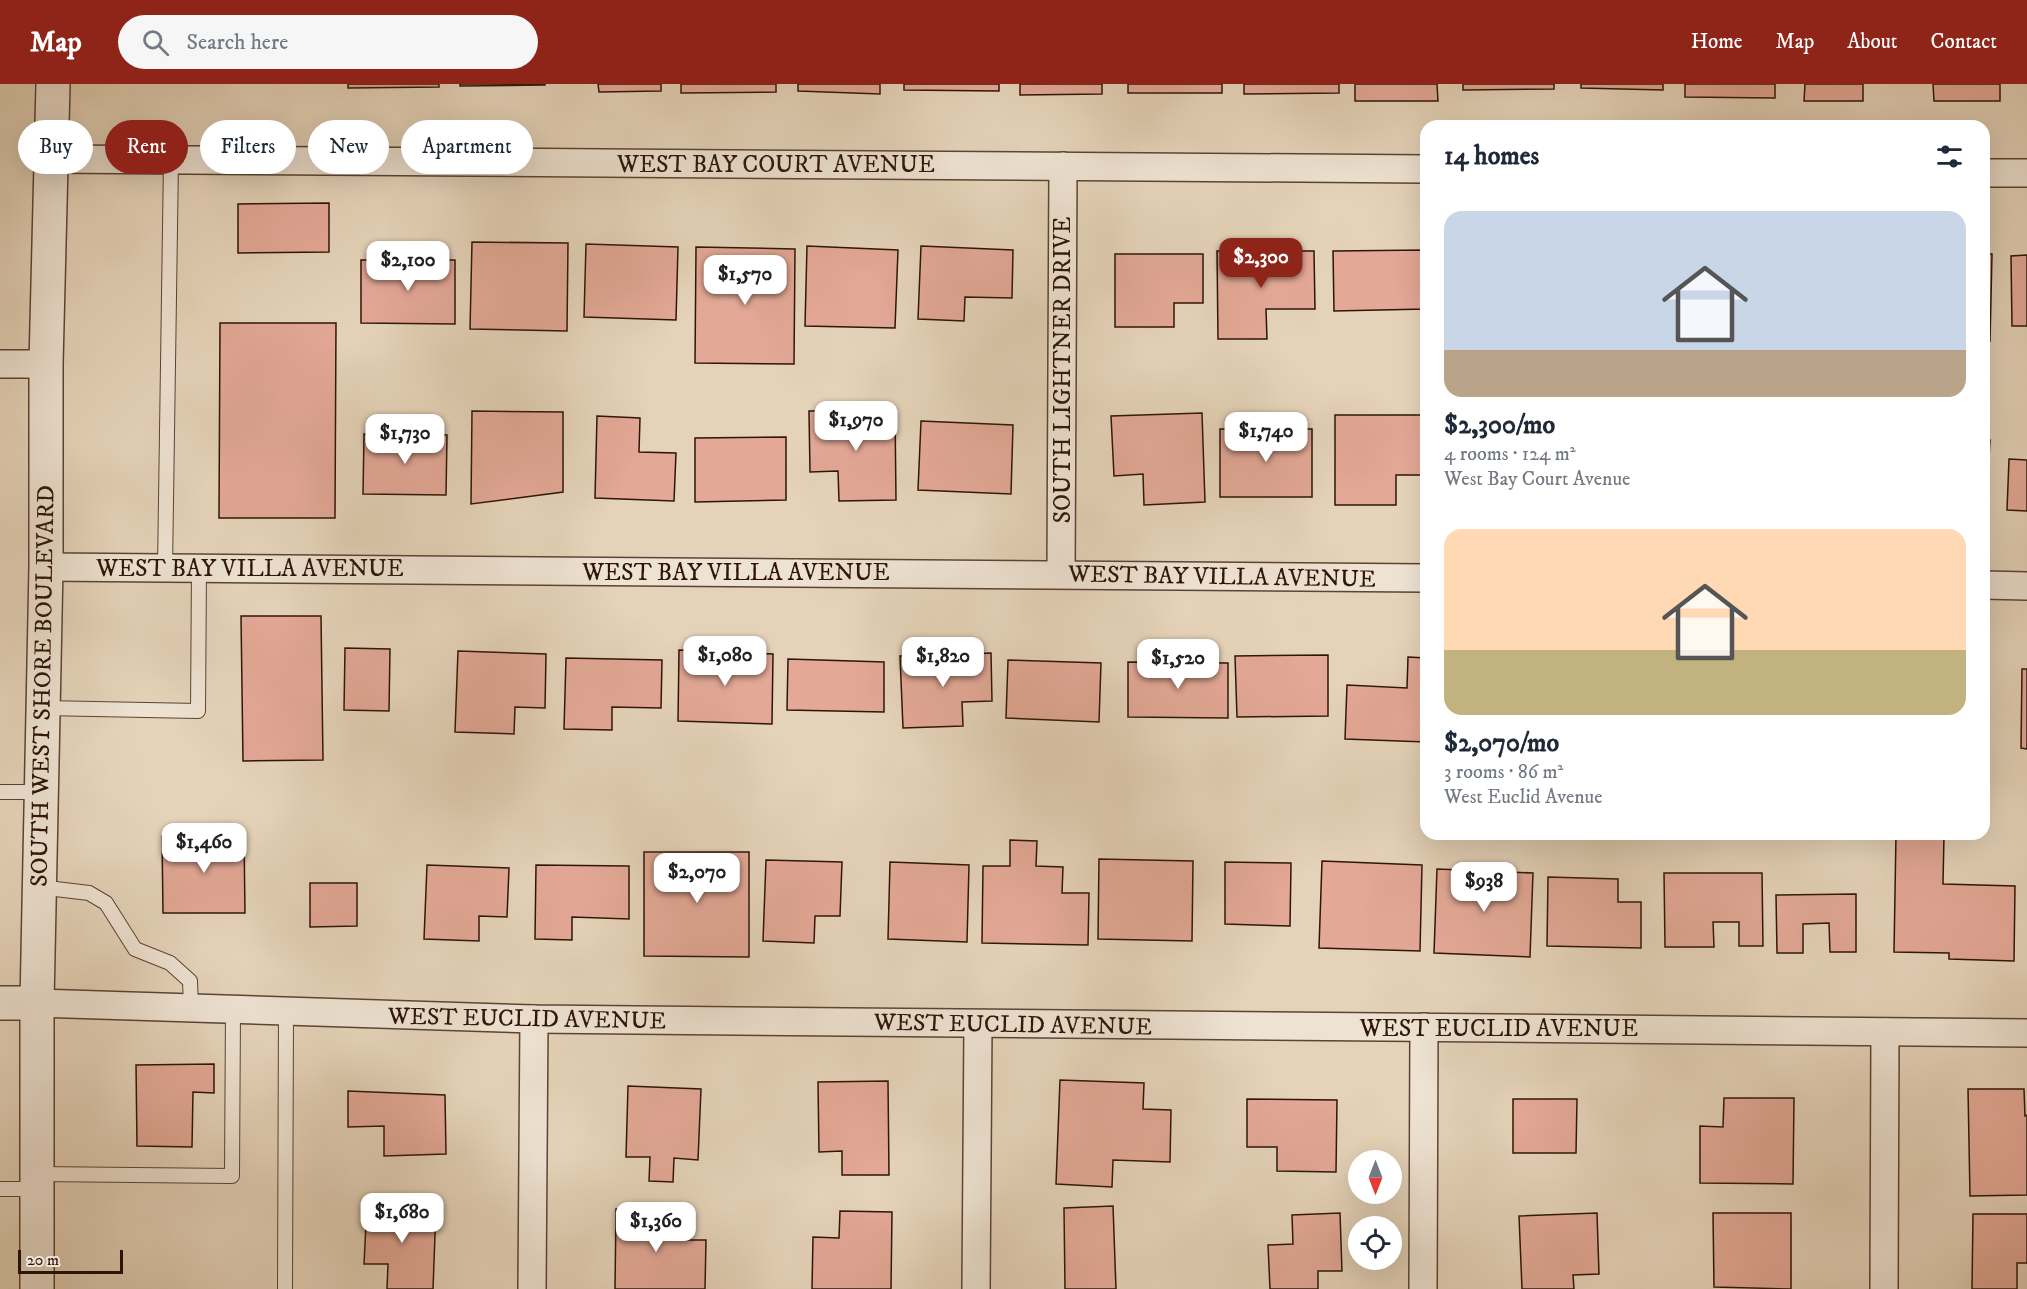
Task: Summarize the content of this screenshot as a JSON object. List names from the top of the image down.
{
  "streets": {
    "street": [
      "WEST BAY COURT AVENUE",
      "SOUTH LIGHTNER DRIVE",
      "WEST BAY VILLA AVENUE",
      "SOUTH WEST SHORE BOULEVARD",
      "WEST EUCLID AVENUE"
    ]
  },
  "crossings": [
    ["WEST BAY COURT AVENUE", "SOUTH LIGHTNER DRIVE"],
    ["SOUTH LIGHTNER DRIVE", "WEST BAY VILLA AVENUE"],
    ["WEST BAY VILLA AVENUE", "SOUTH WEST SHORE BOULEVARD"],
    ["SOUTH WEST SHORE BOULEVARD", "WEST EUCLID AVENUE"]
  ],
  "scale_bar": "20 m",
  "north": "bottom",
  "page": {
    "header": "Map",
    "search": "Search here",
    "nav": [
      "Home",
      "Map",
      "About",
      "Contact"
    ],
    "chip": [
      "Buy",
      "Rent",
      "Filters",
      "New",
      "Apartment"
    ],
    "heading": "14 homes",
    "list": [
      {
        "name": "$2,300/mo",
        "note": "4 rooms · 124 m² · West Bay Court Avenue"
      },
      {
        "name": "$2,070/mo",
        "note": "3 rooms · 86 m² · West Euclid Avenue"
      }
    ],
    "price": [
      "$2,300",
      "$2,100",
      "$1,570",
      "$1,970",
      "$1,740",
      "$1,730",
      "$1,080",
      "$1,820",
      "$1,520",
      "$1,460",
      "$2,070",
      "$938",
      "$1,680",
      "$1,360"
    ],
    "scale": "20 m"
  }
}
